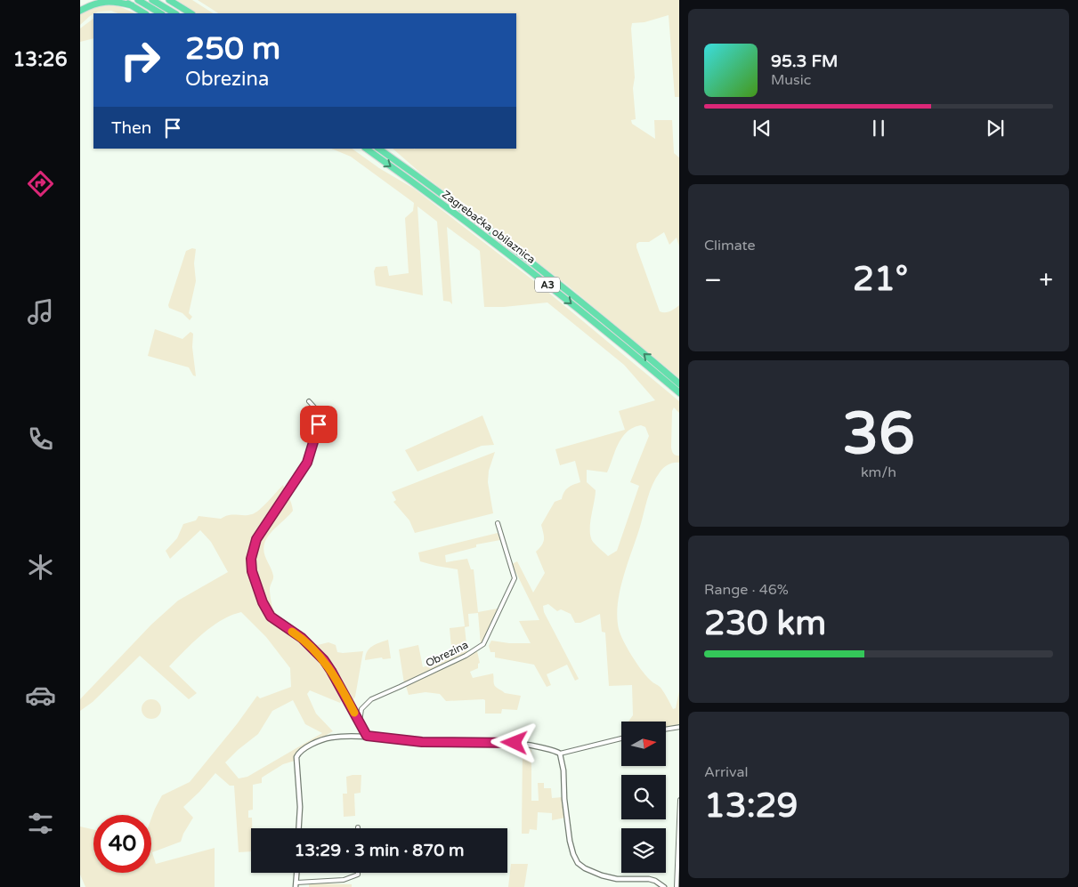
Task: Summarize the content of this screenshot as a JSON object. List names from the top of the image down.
{
  "streets": {
    "highway": ["Zagrebačka obilaznica", "A3"],
    "street": ["Obrezina"]
  },
  "north": "right",
  "page": {
    "tabs": "13:26",
    "turn": ["250 m", "Obrezina"],
    "song": ["95.3 FM", "Music"],
    "then": "Then",
    "tile": [
      "Climate",
      ["36", "km/h"],
      ["Range · 46%", "230 km"],
      ["Arrival", "13:29"]
    ],
    "heat": ["−", "21°", "+"],
    "limit": "40",
    "trip": "13:29 · 3 min · 870 m"
  }
}
